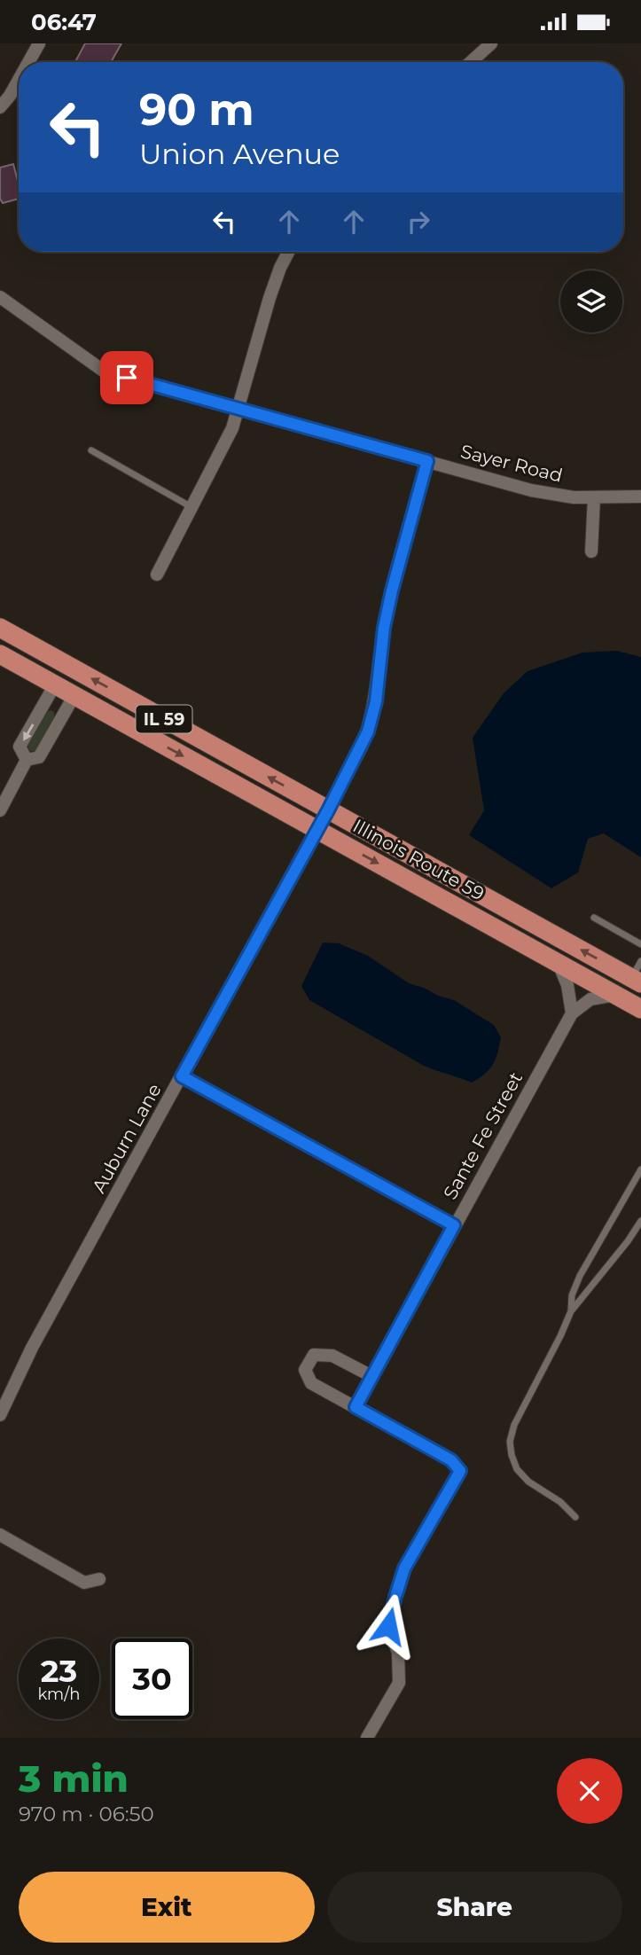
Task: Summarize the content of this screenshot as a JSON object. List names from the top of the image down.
{
  "streets": {
    "main road": ["IL 59", "Illinois Route 59"],
    "street": ["Sayer Road", "Sante Fe Street", "Auburn Lane"]
  },
  "crossings": [
    ["Sayer Road", "Auburn Lane"],
    ["Illinois Route 59", "Auburn Lane"]
  ],
  "page": {
    "status": "06:47",
    "turn": ["90 m", "Union Avenue"],
    "speed": "23 km/h",
    "limit": "30",
    "heading": ["3 min", "970 m · 06:50"],
    "buttons": ["Exit", "Share"]
  }
}
